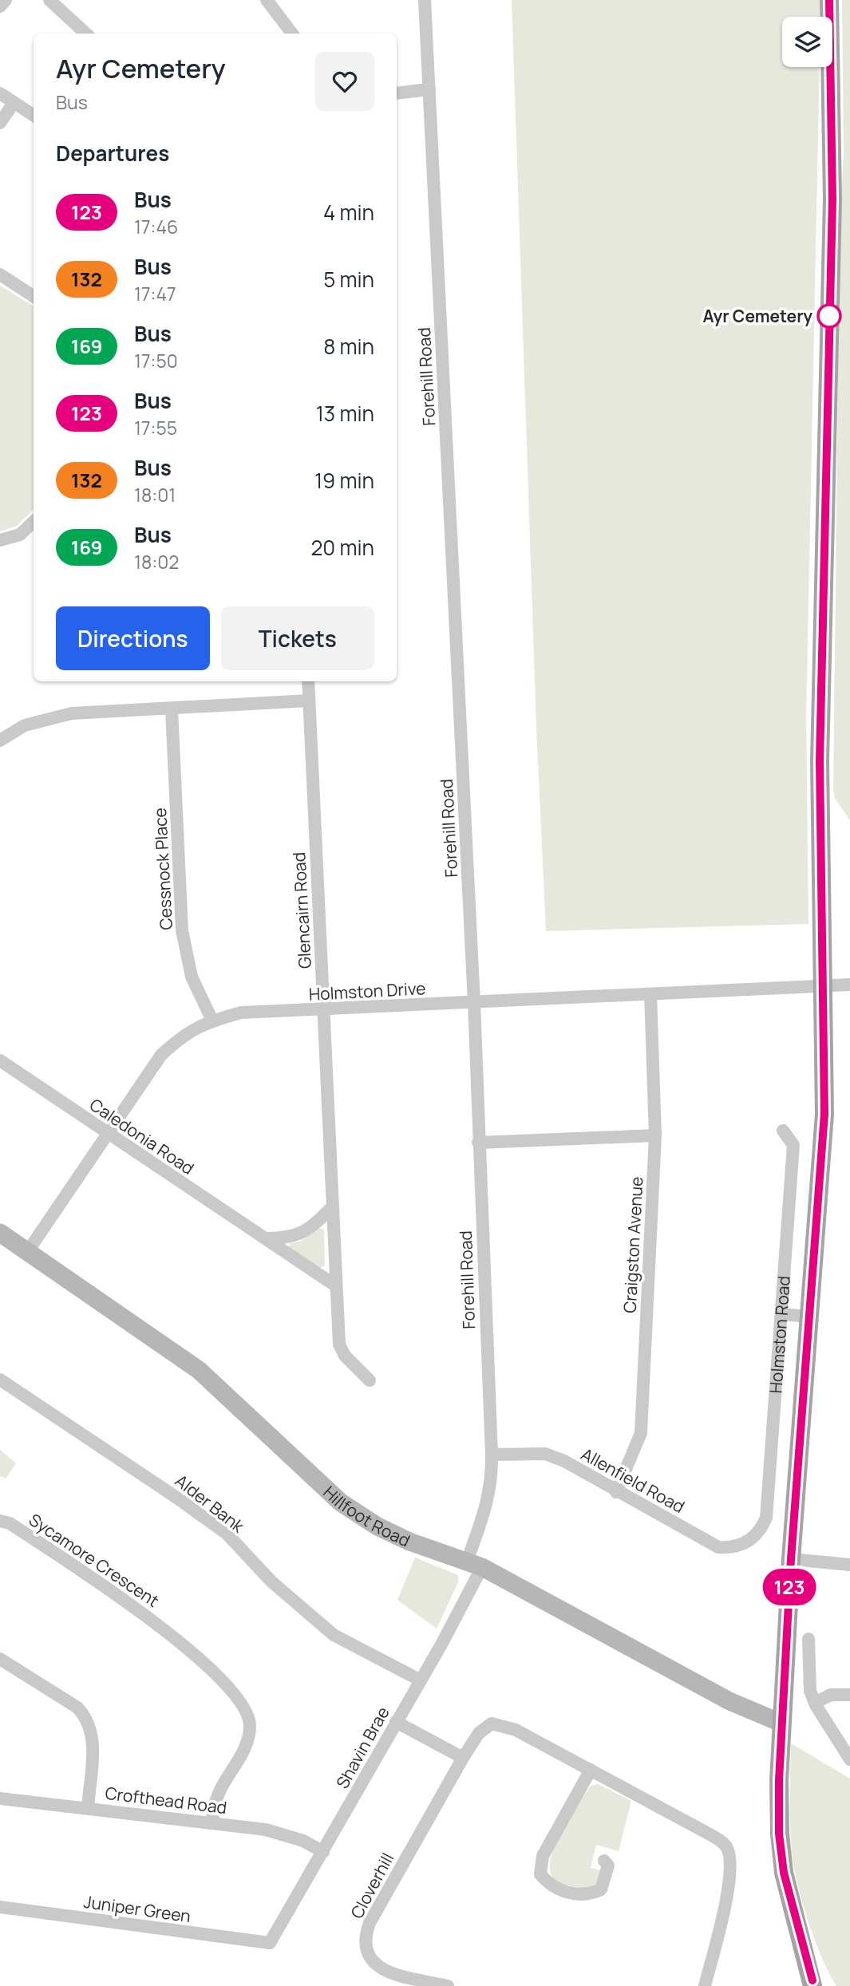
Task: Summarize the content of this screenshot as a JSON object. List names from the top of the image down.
{
  "streets": {
    "main road": ["Holmston Road"],
    "street": [
      "Forehill Road",
      "Cessnock Place",
      "Glencairn Road",
      "Holmston Drive",
      "Caledonia Road",
      "Craigston Avenue",
      "Allenfield Road",
      "Alder Bank",
      "Hillfoot Road",
      "Sycamore Crescent",
      "Shavin Brae",
      "Crofthead Road",
      "Cloverhill",
      "Juniper Green"
    ]
  },
  "crossings": [
    ["Forehill Road", "Holmston Drive"],
    ["Forehill Road", "Allenfield Road"],
    ["Forehill Road", "Hillfoot Road"],
    ["Forehill Road", "Shavin Brae"],
    ["Cessnock Place", "Holmston Drive"],
    ["Glencairn Road", "Holmston Drive"],
    ["Glencairn Road", "Caledonia Road"],
    ["Holmston Drive", "Caledonia Road"],
    ["Holmston Drive", "Craigston Avenue"],
    ["Holmston Drive", "Holmston Road"],
    ["Holmston Drive", "Hillfoot Road"],
    ["Craigston Avenue", "Allenfield Road"],
    ["Holmston Road", "Allenfield Road"],
    ["Holmston Road", "Hillfoot Road"],
    ["Alder Bank", "Shavin Brae"],
    ["Hillfoot Road", "Shavin Brae"],
    ["Sycamore Crescent", "Crofthead Road"],
    ["Shavin Brae", "Crofthead Road"],
    ["Shavin Brae", "Juniper Green"]
  ],
  "places": ["Ayr Cemetery"],
  "lines": ["bus line 123"],
  "page": {
    "on_map": "123",
    "heading": [
      ["Ayr Cemetery", "Bus"],
      "Departures"
    ],
    "list": [
      {
        "mark": "123",
        "name": "Bus",
        "note": "17:46",
        "value": "4 min"
      },
      {
        "mark": "132",
        "name": "Bus",
        "note": "17:47",
        "value": "5 min"
      },
      {
        "mark": "169",
        "name": "Bus",
        "note": "17:50",
        "value": "8 min"
      },
      {
        "mark": "123",
        "name": "Bus",
        "note": "17:55",
        "value": "13 min"
      },
      {
        "mark": "132",
        "name": "Bus",
        "note": "18:01",
        "value": "19 min"
      },
      {
        "mark": "169",
        "name": "Bus",
        "note": "18:02",
        "value": "20 min"
      }
    ],
    "buttons": ["Directions", "Tickets"]
  }
}
